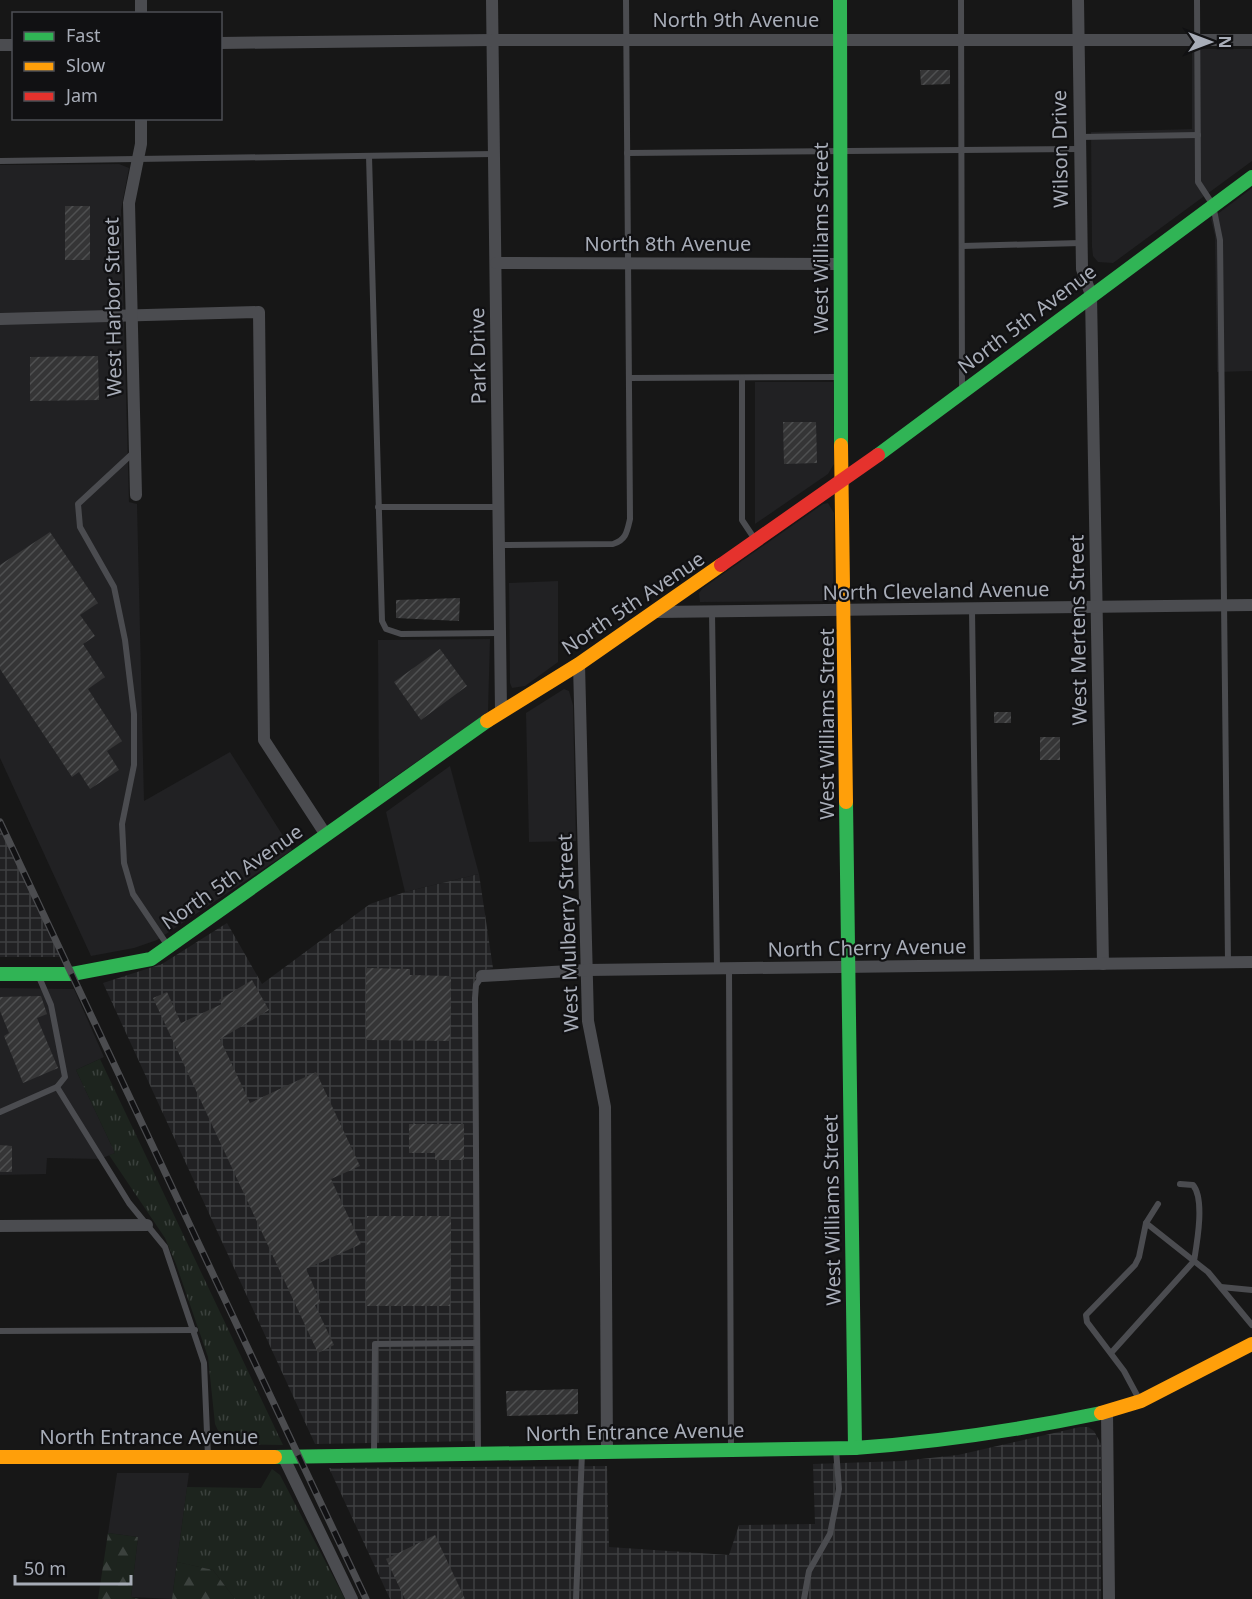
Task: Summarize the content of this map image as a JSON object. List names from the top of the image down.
{
  "streets": {
    "street": [
      "North 9th Avenue",
      "Wilson Drive",
      "West Williams Street",
      "North 8th Avenue",
      "West Harbor Street",
      "North 5th Avenue",
      "Park Drive",
      "North Cleveland Avenue",
      "West Mertens Street",
      "West Mulberry Street",
      "North Cherry Avenue",
      "North Entrance Avenue"
    ]
  },
  "crossings": [
    ["North 9th Avenue", "Wilson Drive"],
    ["North 9th Avenue", "West Williams Street"],
    ["North 9th Avenue", "Park Drive"],
    ["Wilson Drive", "North 5th Avenue"],
    ["Wilson Drive", "West Mertens Street"],
    ["West Williams Street", "North 8th Avenue"],
    ["West Williams Street", "North 5th Avenue"],
    ["West Williams Street", "North Cleveland Avenue"],
    ["West Williams Street", "North Cherry Avenue"],
    ["West Williams Street", "North Entrance Avenue"],
    ["North 8th Avenue", "Park Drive"],
    ["North 5th Avenue", "Park Drive"],
    ["North 5th Avenue", "North Cleveland Avenue"],
    ["North 5th Avenue", "West Mertens Street"],
    ["North 5th Avenue", "West Mulberry Street"],
    ["North Cleveland Avenue", "West Mertens Street"],
    ["West Mertens Street", "North Cherry Avenue"],
    ["West Mulberry Street", "North Cherry Avenue"],
    ["West Mulberry Street", "North Entrance Avenue"]
  ],
  "legend": ["Fast", "Slow", "Jam"],
  "scale_bar": "50 m",
  "north": "right"
}
